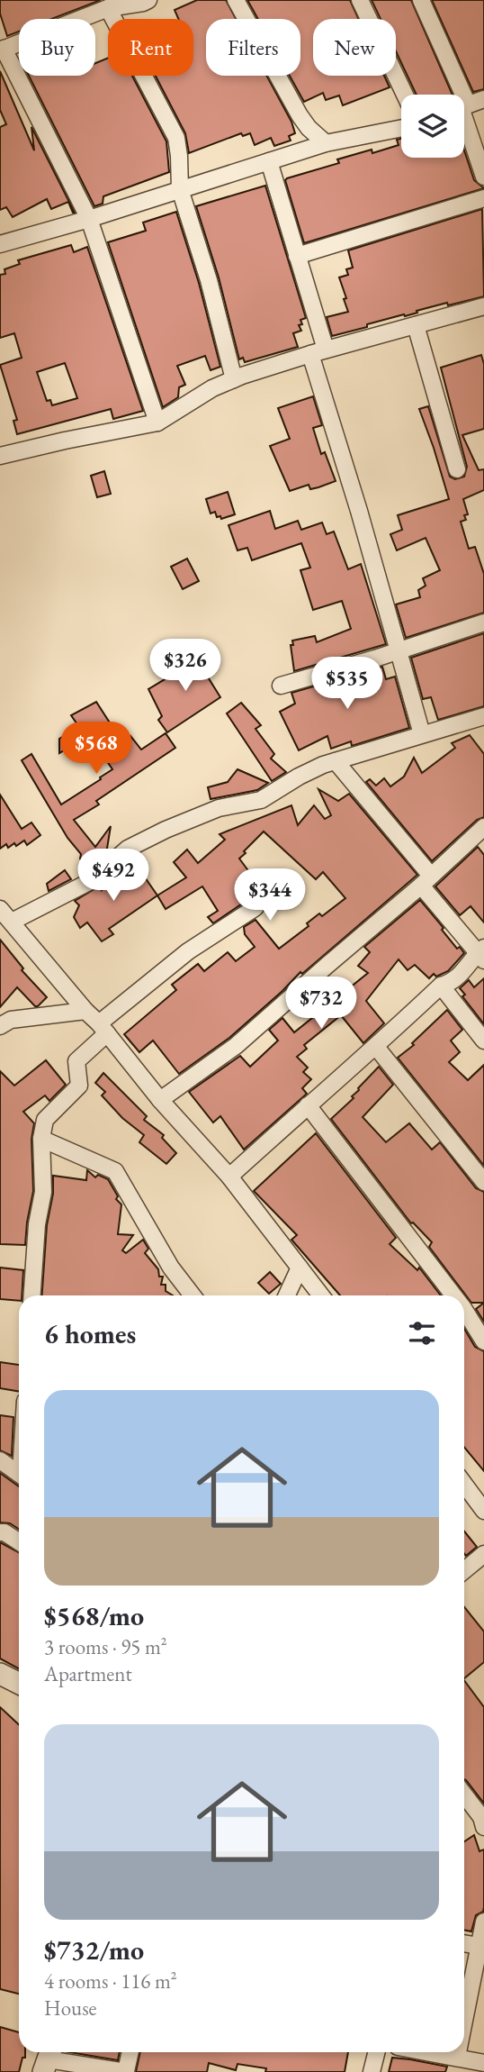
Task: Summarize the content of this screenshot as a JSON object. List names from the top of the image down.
{
  "page": {
    "chip": [
      "Buy",
      "Rent",
      "Filters",
      "New"
    ],
    "price": [
      "$326",
      "$535",
      "$568",
      "$492",
      "$344",
      "$732"
    ],
    "heading": "6 homes",
    "list": [
      {
        "name": "$568/mo",
        "note": "3 rooms · 95 m² · Apartment"
      },
      {
        "name": "$732/mo",
        "note": "4 rooms · 116 m² · House"
      }
    ]
  }
}
